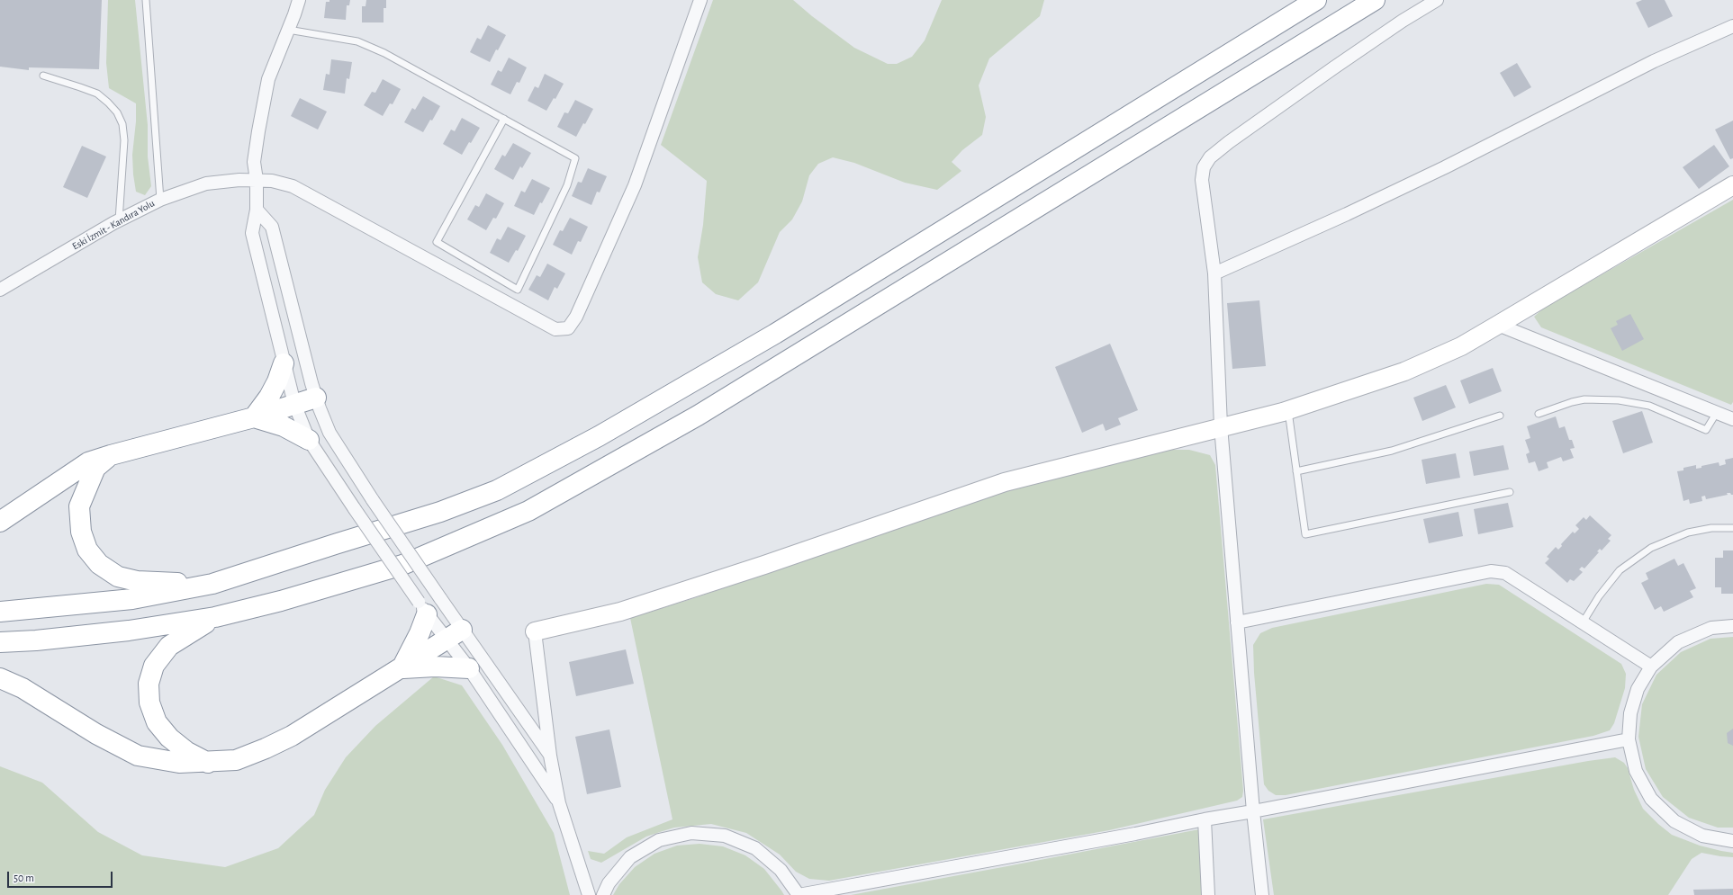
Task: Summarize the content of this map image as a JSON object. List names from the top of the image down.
{
  "streets": {
    "street": ["Eski İzmit - Kandıra Yolu"]
  },
  "scale_bar": "50 m"
}
